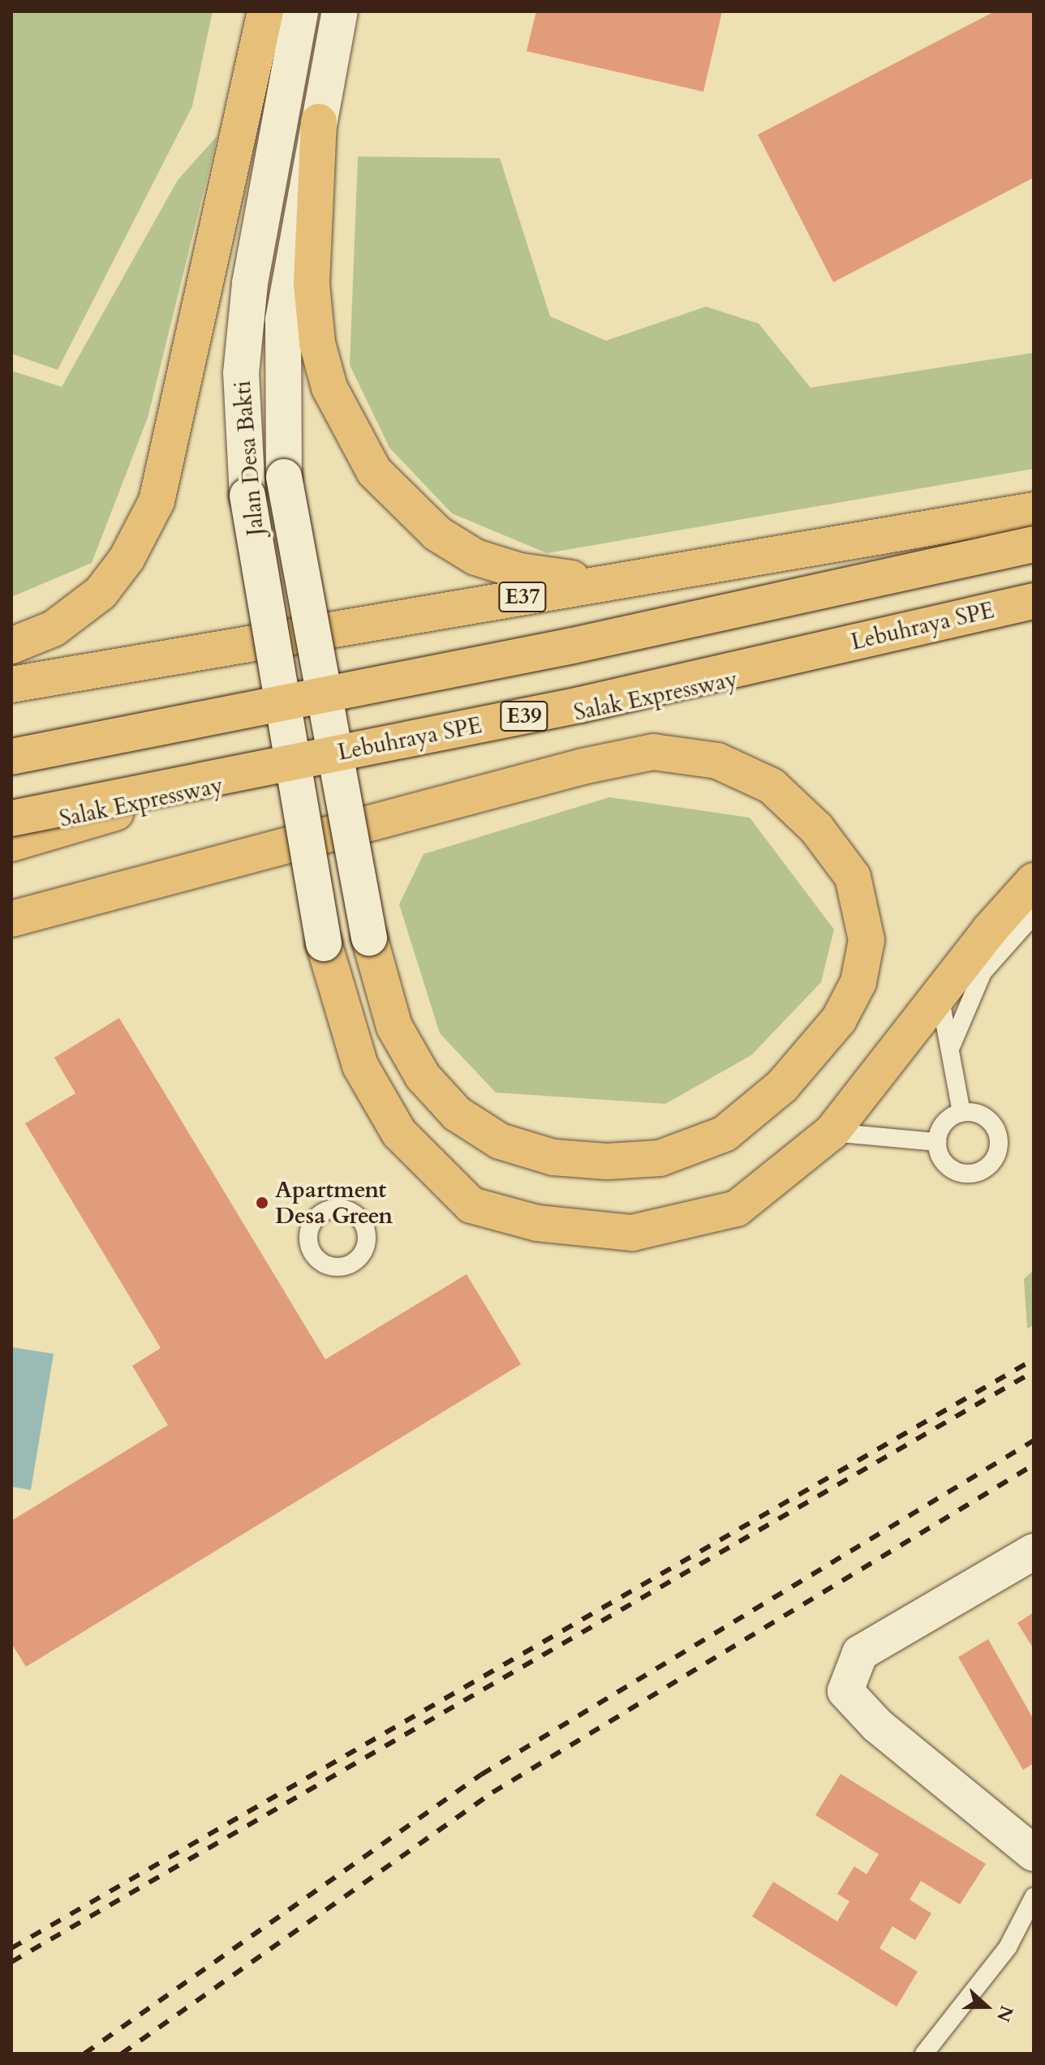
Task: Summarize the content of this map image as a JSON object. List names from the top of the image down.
{
  "streets": {
    "highway": [
      "E37",
      "Lebuhraya SPE",
      "Salak Expressway",
      "E39"
    ],
    "street": ["Jalan Desa Bakti"]
  },
  "places": ["Apartment Desa Green"],
  "north": "right"
}
